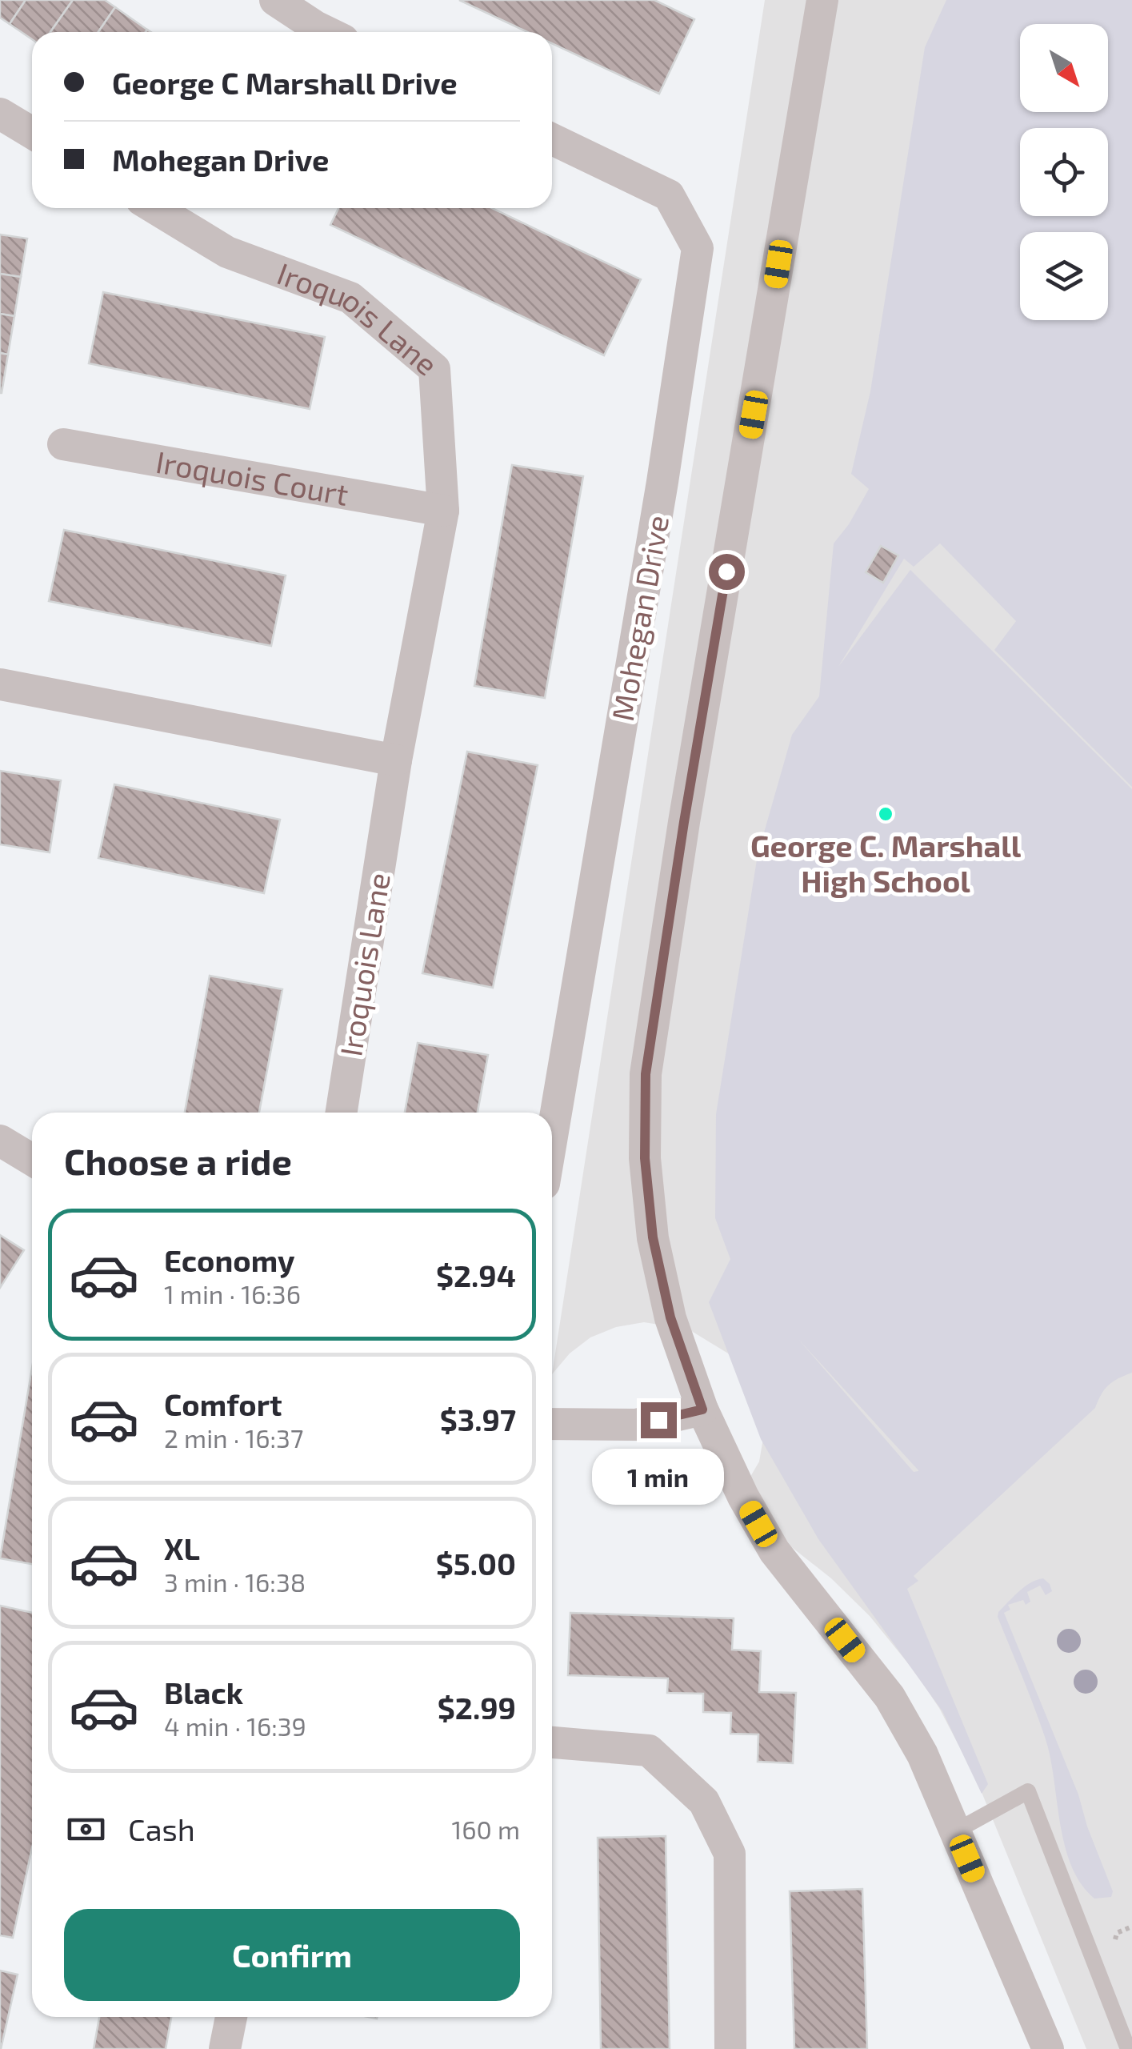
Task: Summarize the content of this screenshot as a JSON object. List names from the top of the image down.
{
  "streets": {
    "street": ["Iroquois Lane", "Iroquois Court", "Mohegan Drive"]
  },
  "crossings": [
    ["Iroquois Lane", "Iroquois Court"]
  ],
  "places": ["George C. Marshall High School"],
  "north": "bottom right",
  "page": {
    "banner": ["George C Marshall Drive", "Mohegan Drive"],
    "heading": "Choose a ride",
    "list": [
      {
        "name": "Economy",
        "note": "1 min · 16:36",
        "value": "$2.94"
      },
      {
        "name": "Comfort",
        "note": "2 min · 16:37",
        "value": "$3.97"
      },
      {
        "name": "XL",
        "note": "3 min · 16:38",
        "value": "$5.00"
      },
      {
        "name": "Black",
        "note": "4 min · 16:39",
        "value": "$2.99"
      }
    ],
    "bubble": "1 min",
    "pay": ["Cash", "160 m"],
    "buttons": "Confirm"
  }
}
